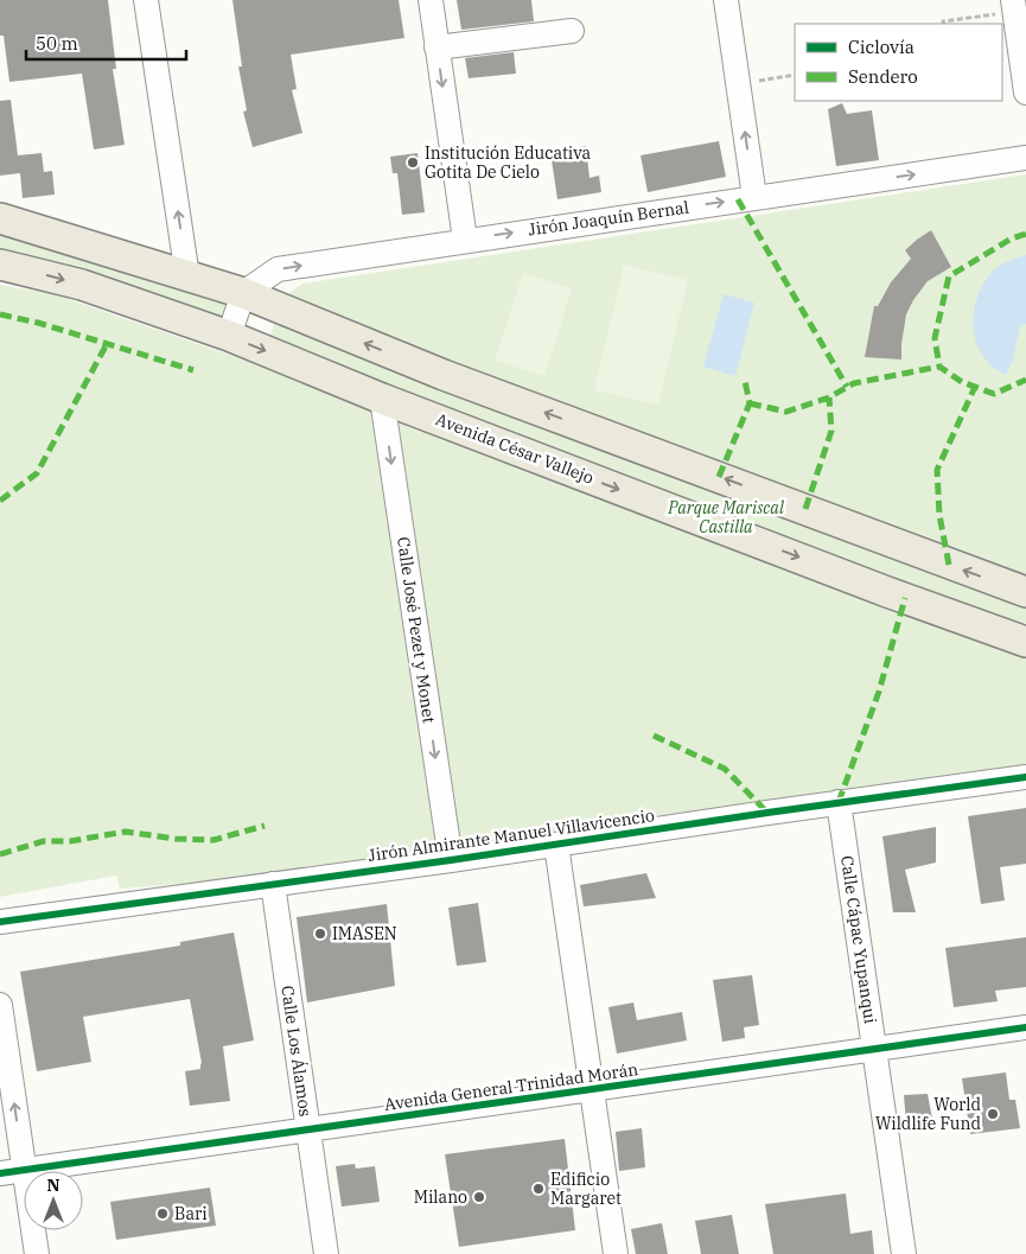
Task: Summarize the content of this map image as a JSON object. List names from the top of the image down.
{
  "streets": {
    "main road": ["Avenida César Vallejo"],
    "street": [
      "Jirón Joaquín Bernal",
      "Calle José Pezet y Monet",
      "Jirón Almirante Manuel Villavicencio",
      "Calle Cápac Yupanqui",
      "Calle Los Álamos",
      "Avenida General Trinidad Morán"
    ]
  },
  "crossings": [
    ["Avenida César Vallejo", "Calle José Pezet y Monet"],
    ["Calle José Pezet y Monet", "Jirón Almirante Manuel Villavicencio"],
    ["Jirón Almirante Manuel Villavicencio", "Calle Cápac Yupanqui"],
    ["Jirón Almirante Manuel Villavicencio", "Calle Los Álamos"],
    ["Calle Cápac Yupanqui", "Avenida General Trinidad Morán"],
    ["Calle Los Álamos", "Avenida General Trinidad Morán"]
  ],
  "one_way": ["Jirón Joaquín Bernal", "Calle José Pezet y Monet"],
  "parks": ["Parque Mariscal Castilla"],
  "places": [
    "Institución Educativa Gotita De Cielo",
    "IMASEN",
    "World Wildlife Fund",
    "Edificio Margaret",
    "Milano",
    "Bari"
  ],
  "legend": ["Ciclovía", "Sendero"],
  "scale_bar": "50 m",
  "north": "top"
}
